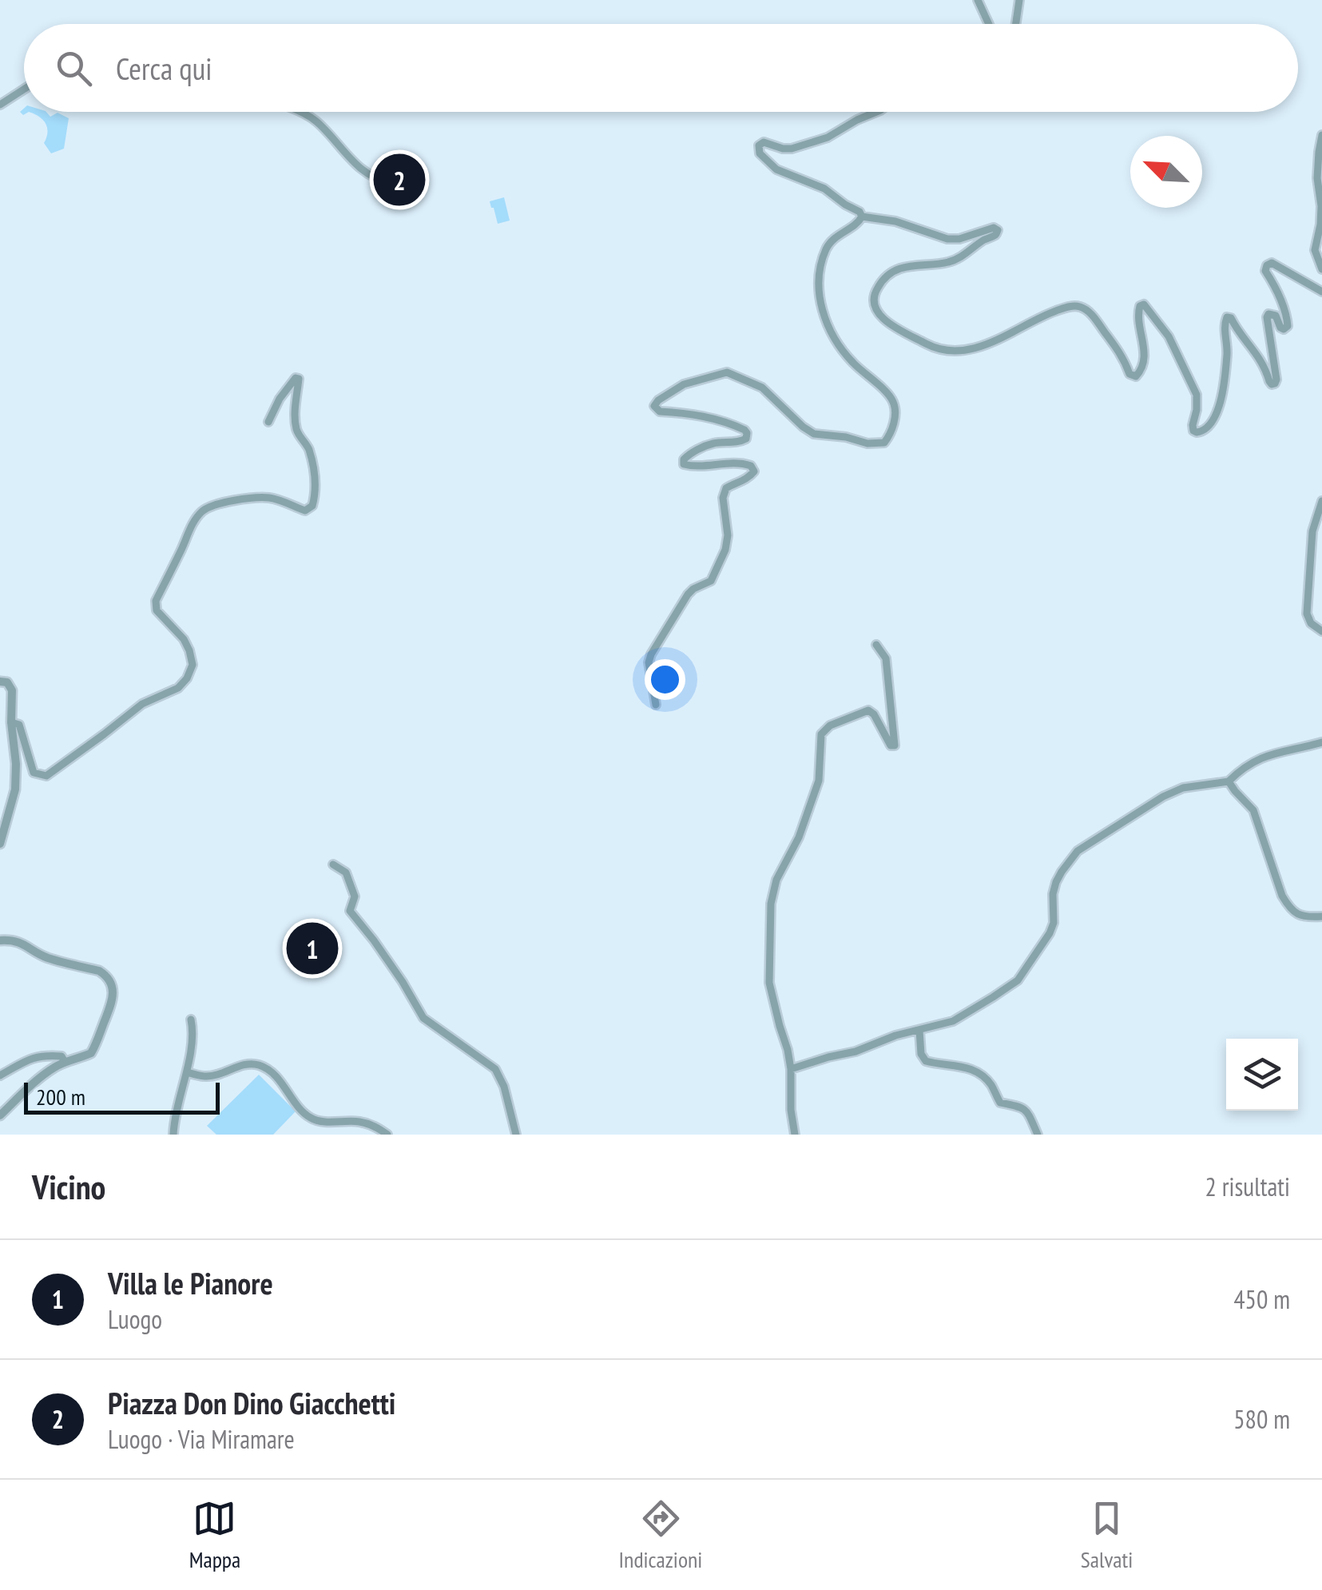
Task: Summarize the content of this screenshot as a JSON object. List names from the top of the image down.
{
  "scale_bar": "200 m",
  "north": "top left",
  "page": {
    "search": "Cerca qui",
    "pins": ["2", "1"],
    "scale": "200 m",
    "heading": ["Vicino", "2 risultati"],
    "list": [
      {
        "mark": "1",
        "name": "Villa le Pianore",
        "note": "Luogo",
        "value": "450 m"
      },
      {
        "mark": "2",
        "name": "Piazza Don Dino Giacchetti",
        "note": "Luogo · Via Miramare",
        "value": "580 m"
      }
    ],
    "nav": ["Mappa", "Indicazioni", "Salvati"]
  }
}
